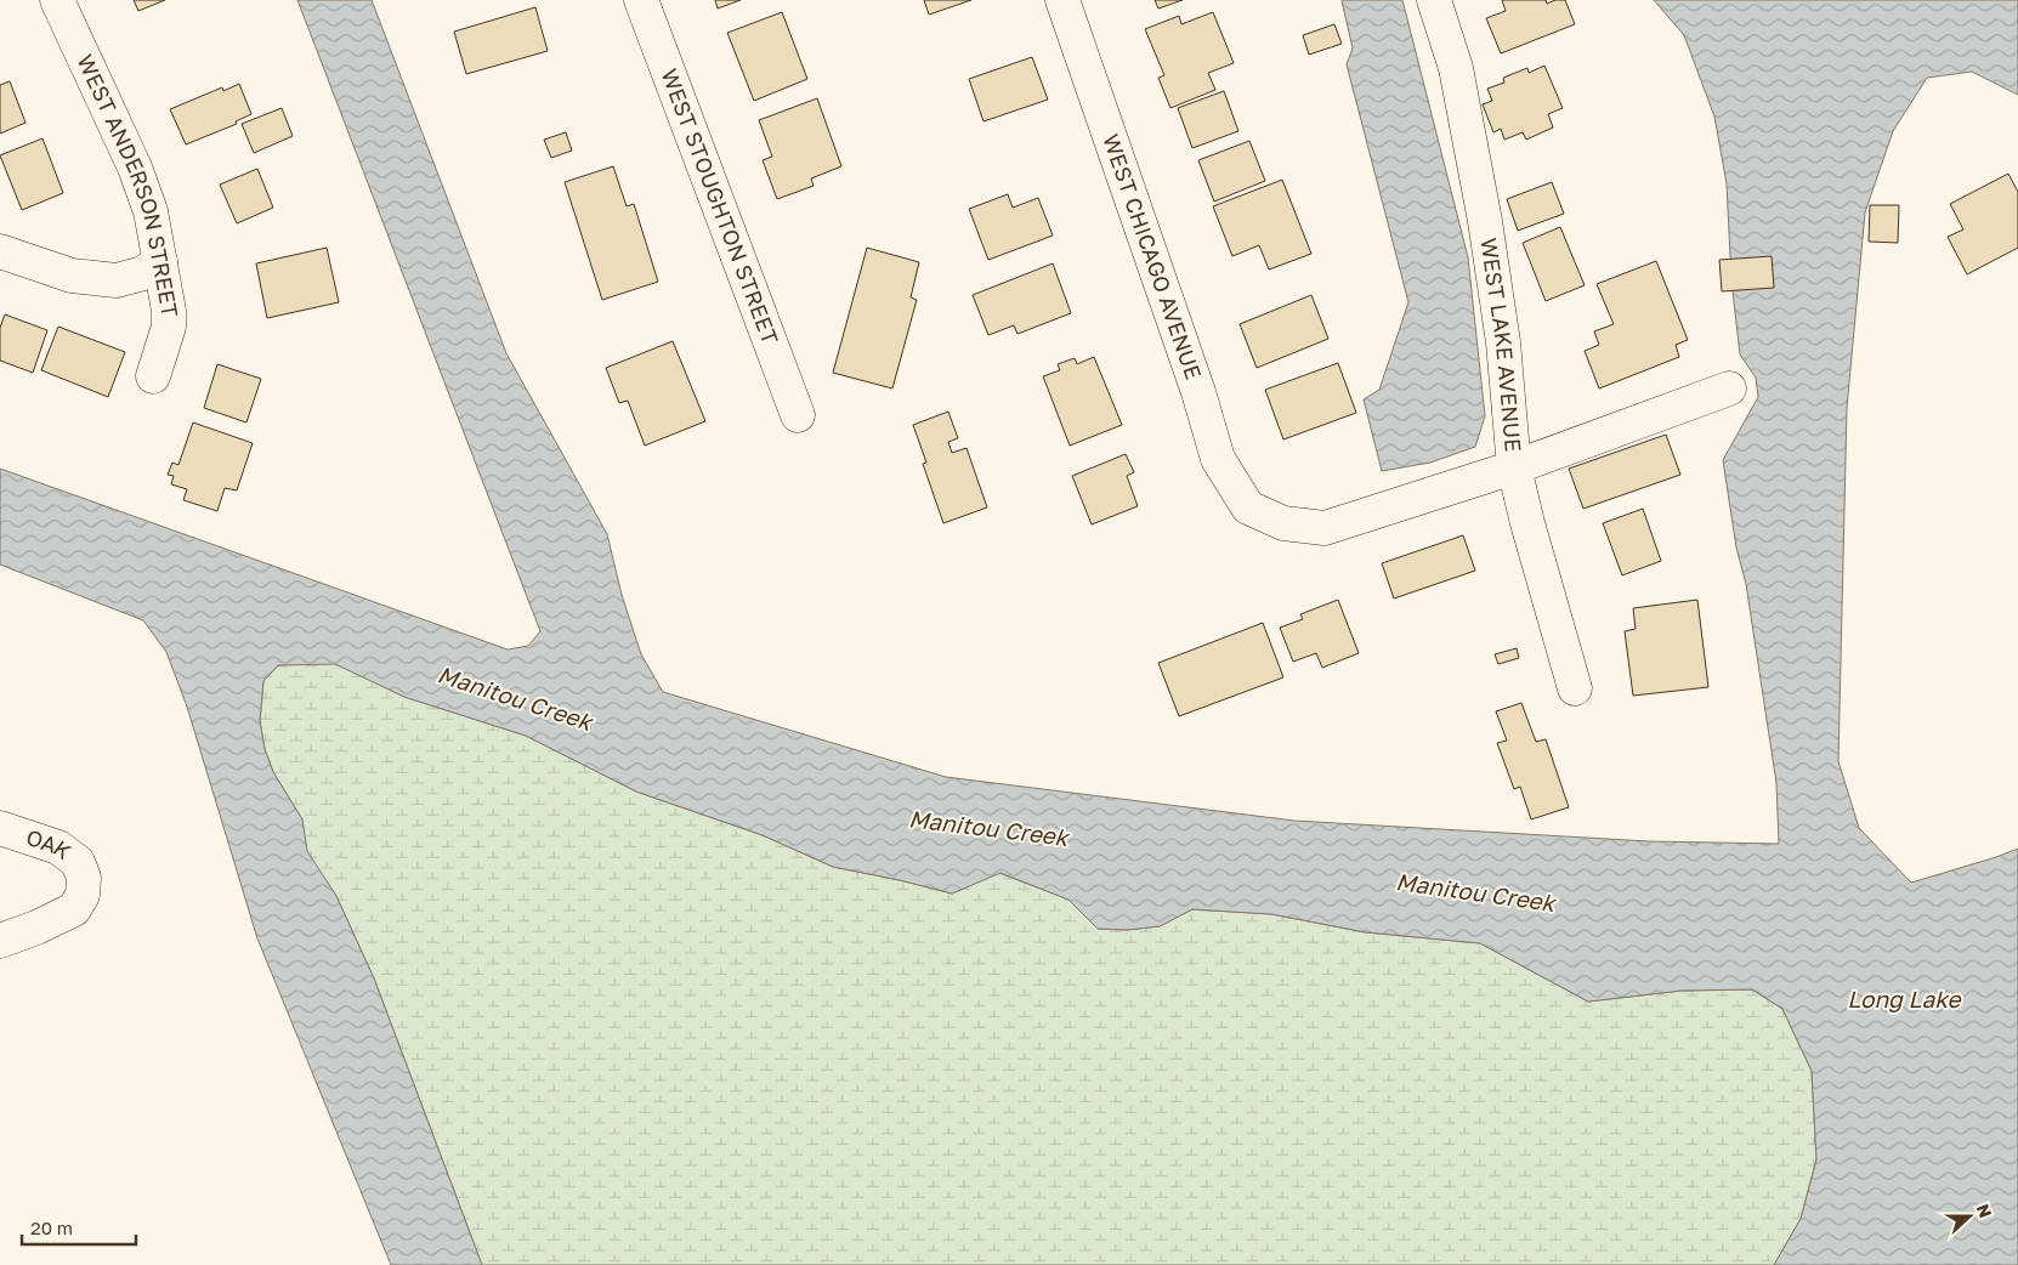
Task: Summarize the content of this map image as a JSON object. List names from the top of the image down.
{
  "streets": {
    "street": [
      "WEST ANDERSON STREET",
      "WEST STOUGHTON STREET",
      "WEST CHICAGO AVENUE",
      "WEST LAKE AVENUE",
      "OAK"
    ]
  },
  "crossings": [
    ["WEST CHICAGO AVENUE", "WEST LAKE AVENUE"]
  ],
  "water": ["Manitou Creek", "Long Lake"],
  "scale_bar": "20 m",
  "north": "right"
}
